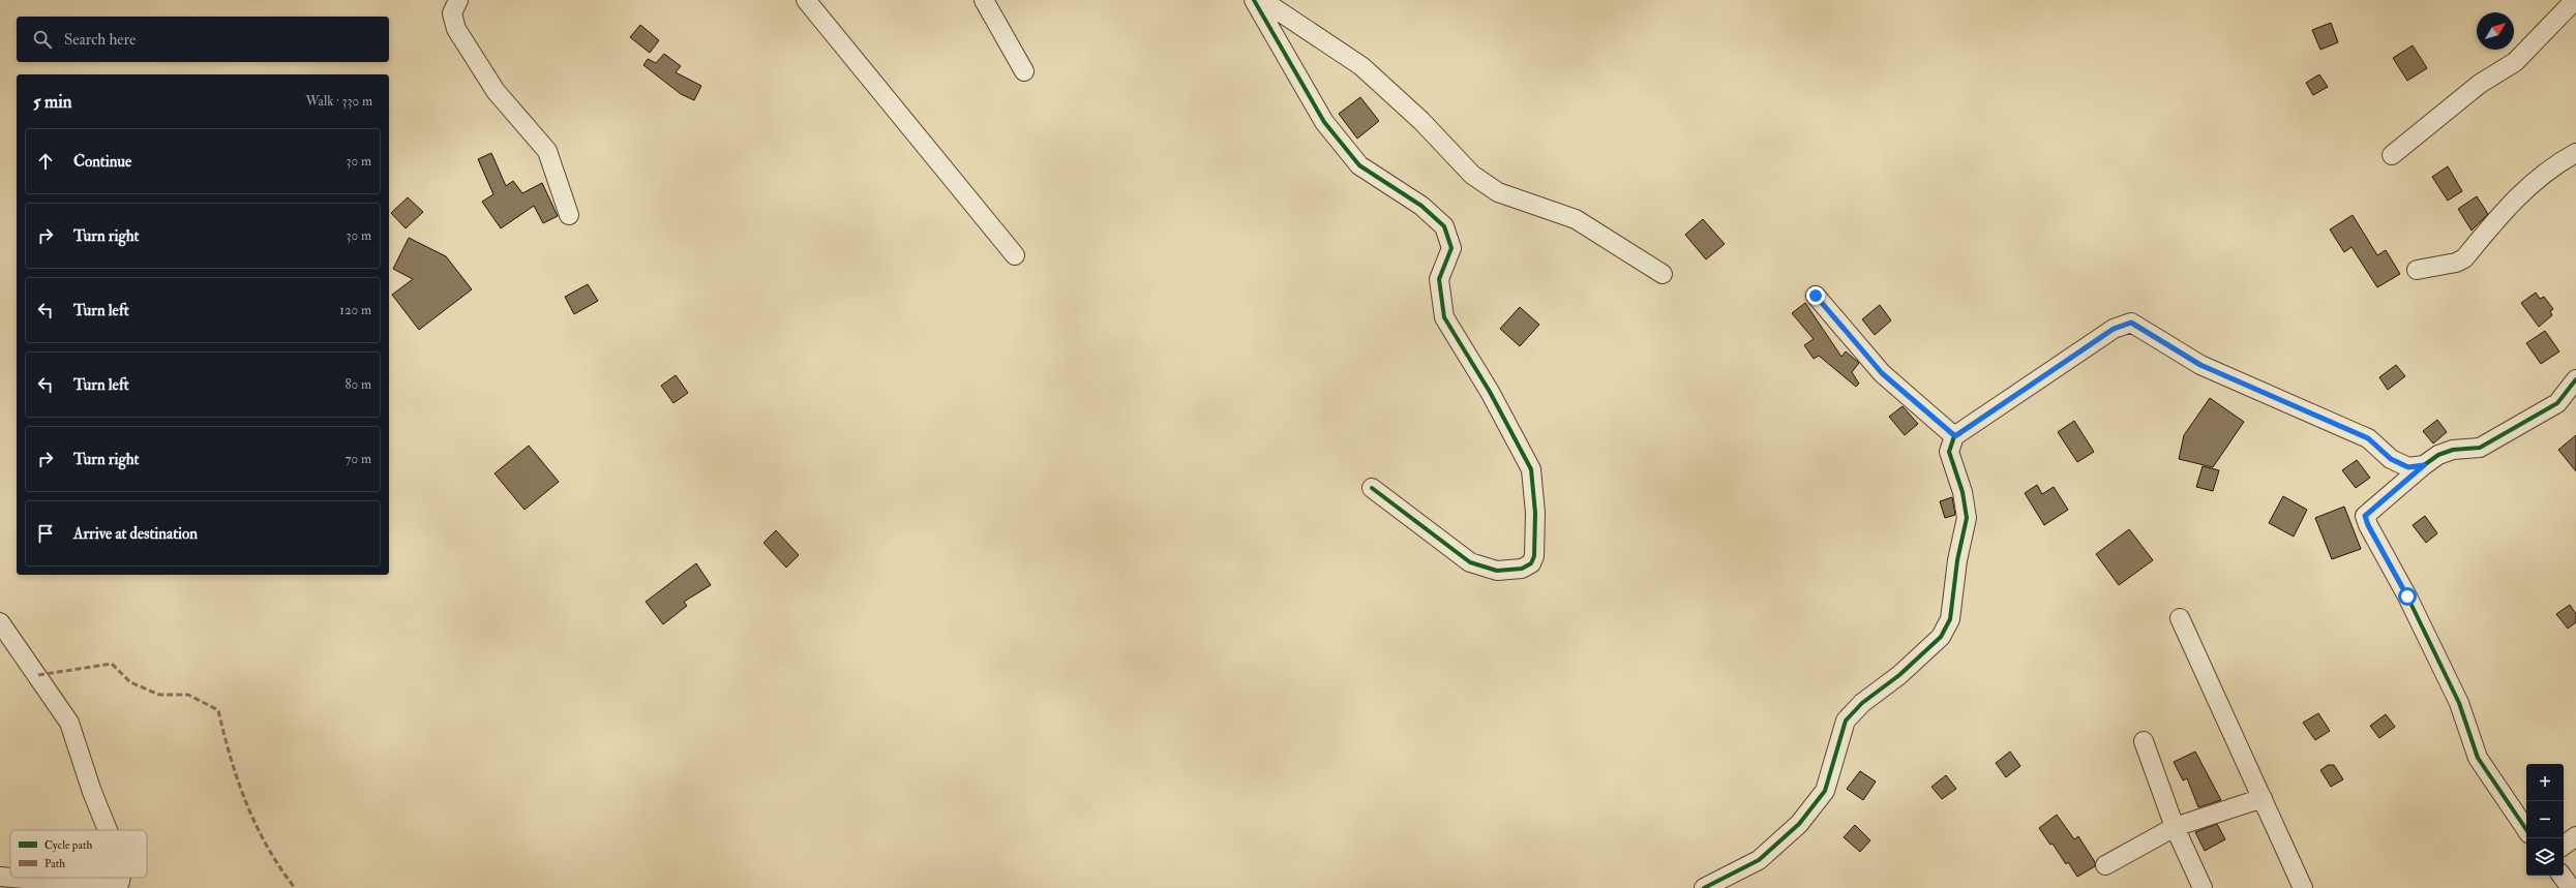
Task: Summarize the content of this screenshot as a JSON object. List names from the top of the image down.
{
  "legend": ["Cycle path", "Path"],
  "north": "top right",
  "page": {
    "search": "Search here",
    "heading": ["5 min", "Walk · 330 m"],
    "list": [
      ["Continue", "30 m"],
      ["Turn right", "30 m"],
      ["Turn left", "120 m"],
      ["Turn left", "80 m"],
      ["Turn right", "70 m"],
      "Arrive at destination"
    ],
    "map_buttons": ["+", "−"]
  }
}
